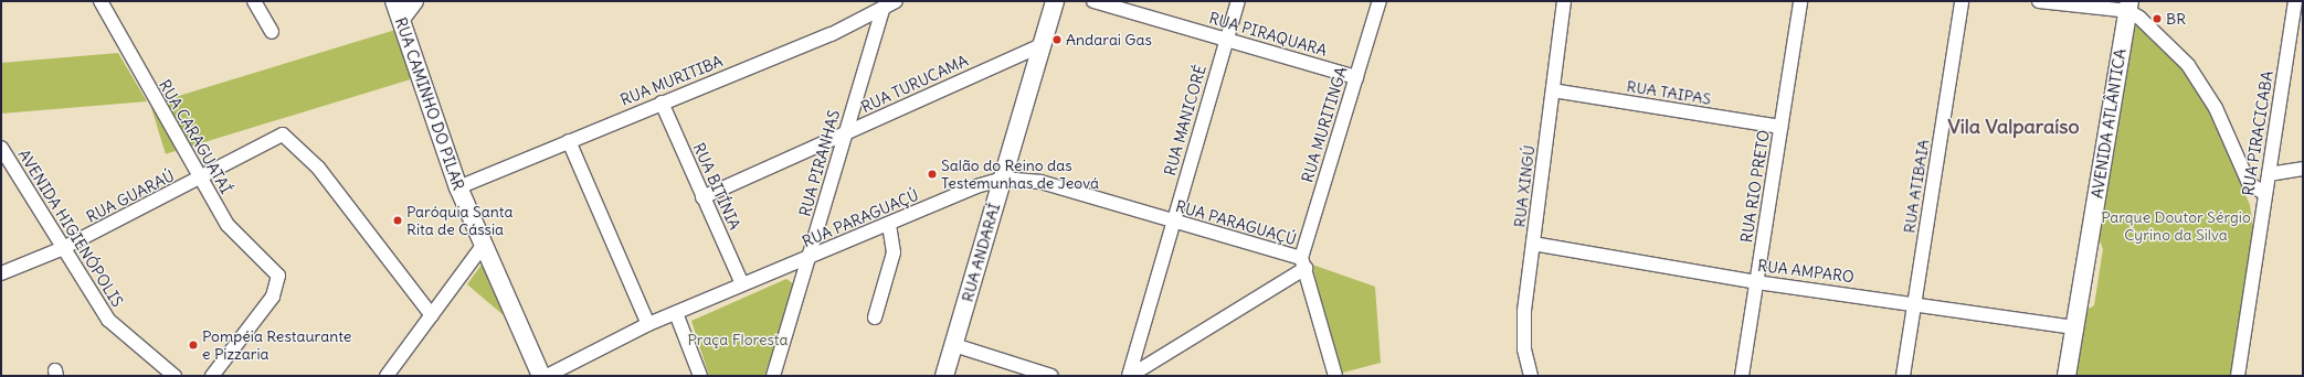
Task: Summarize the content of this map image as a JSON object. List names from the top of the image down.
{
  "streets": {
    "main road": ["RUA CAMINHO DO PILAR", "AVENIDA ATLÂNTICA", "RUA ANDARAÍ"],
    "street": [
      "RUA PIRAQUARA",
      "RUA MURITIBA",
      "RUA TURUCAMA",
      "RUA TAIPAS",
      "RUA MANICORÉ",
      "RUA MURITINGA",
      "RUA PIRACICABA",
      "RUA CARAGUATAÍ",
      "RUA PIRANHAS",
      "RUA BITÍNIA",
      "RUA XINGÚ",
      "RUA RIO PRETO",
      "RUA ATIBAIA",
      "RUA GUARAÚ",
      "RUA PARAGUAÇÚ",
      "AVENIDA HIGIENÓPOLIS",
      "RUA AMPARO"
    ]
  },
  "crossings": [
    ["RUA PIRAQUARA", "RUA MANICORÉ"],
    ["RUA PIRAQUARA", "RUA MURITINGA"],
    ["RUA MURITIBA", "RUA CAMINHO DO PILAR"],
    ["RUA MURITIBA", "RUA PIRANHAS"],
    ["RUA MURITIBA", "RUA BITÍNIA"],
    ["RUA TURUCAMA", "RUA PIRANHAS"],
    ["RUA TURUCAMA", "RUA BITÍNIA"],
    ["RUA TURUCAMA", "RUA ANDARAÍ"],
    ["RUA TAIPAS", "RUA XINGÚ"],
    ["RUA TAIPAS", "RUA RIO PRETO"],
    ["RUA MANICORÉ", "RUA PARAGUAÇÚ"],
    ["AVENIDA ATLÂNTICA", "RUA AMPARO"],
    ["RUA MURITINGA", "RUA PARAGUAÇÚ"],
    ["RUA CARAGUATAÍ", "RUA GUARAÚ"],
    ["RUA PIRANHAS", "RUA PARAGUAÇÚ"],
    ["RUA BITÍNIA", "RUA PARAGUAÇÚ"],
    ["RUA XINGÚ", "RUA AMPARO"],
    ["RUA RIO PRETO", "RUA AMPARO"],
    ["RUA ATIBAIA", "RUA AMPARO"],
    ["RUA GUARAÚ", "AVENIDA HIGIENÓPOLIS"],
    ["RUA PARAGUAÇÚ", "RUA ANDARAÍ"]
  ],
  "districts": ["Vila Valparaíso"],
  "parks": ["Parque Doutor Sérgio Cyrino da Silva", "Praça Floresta"],
  "places": [
    "BR",
    "Andarai Gas",
    "Salão do Reino das Testemunhas de Jeová",
    "Paróquia Santa Rita de Cássia",
    "Pompéia Restaurante e Pizzaria"
  ]
}
